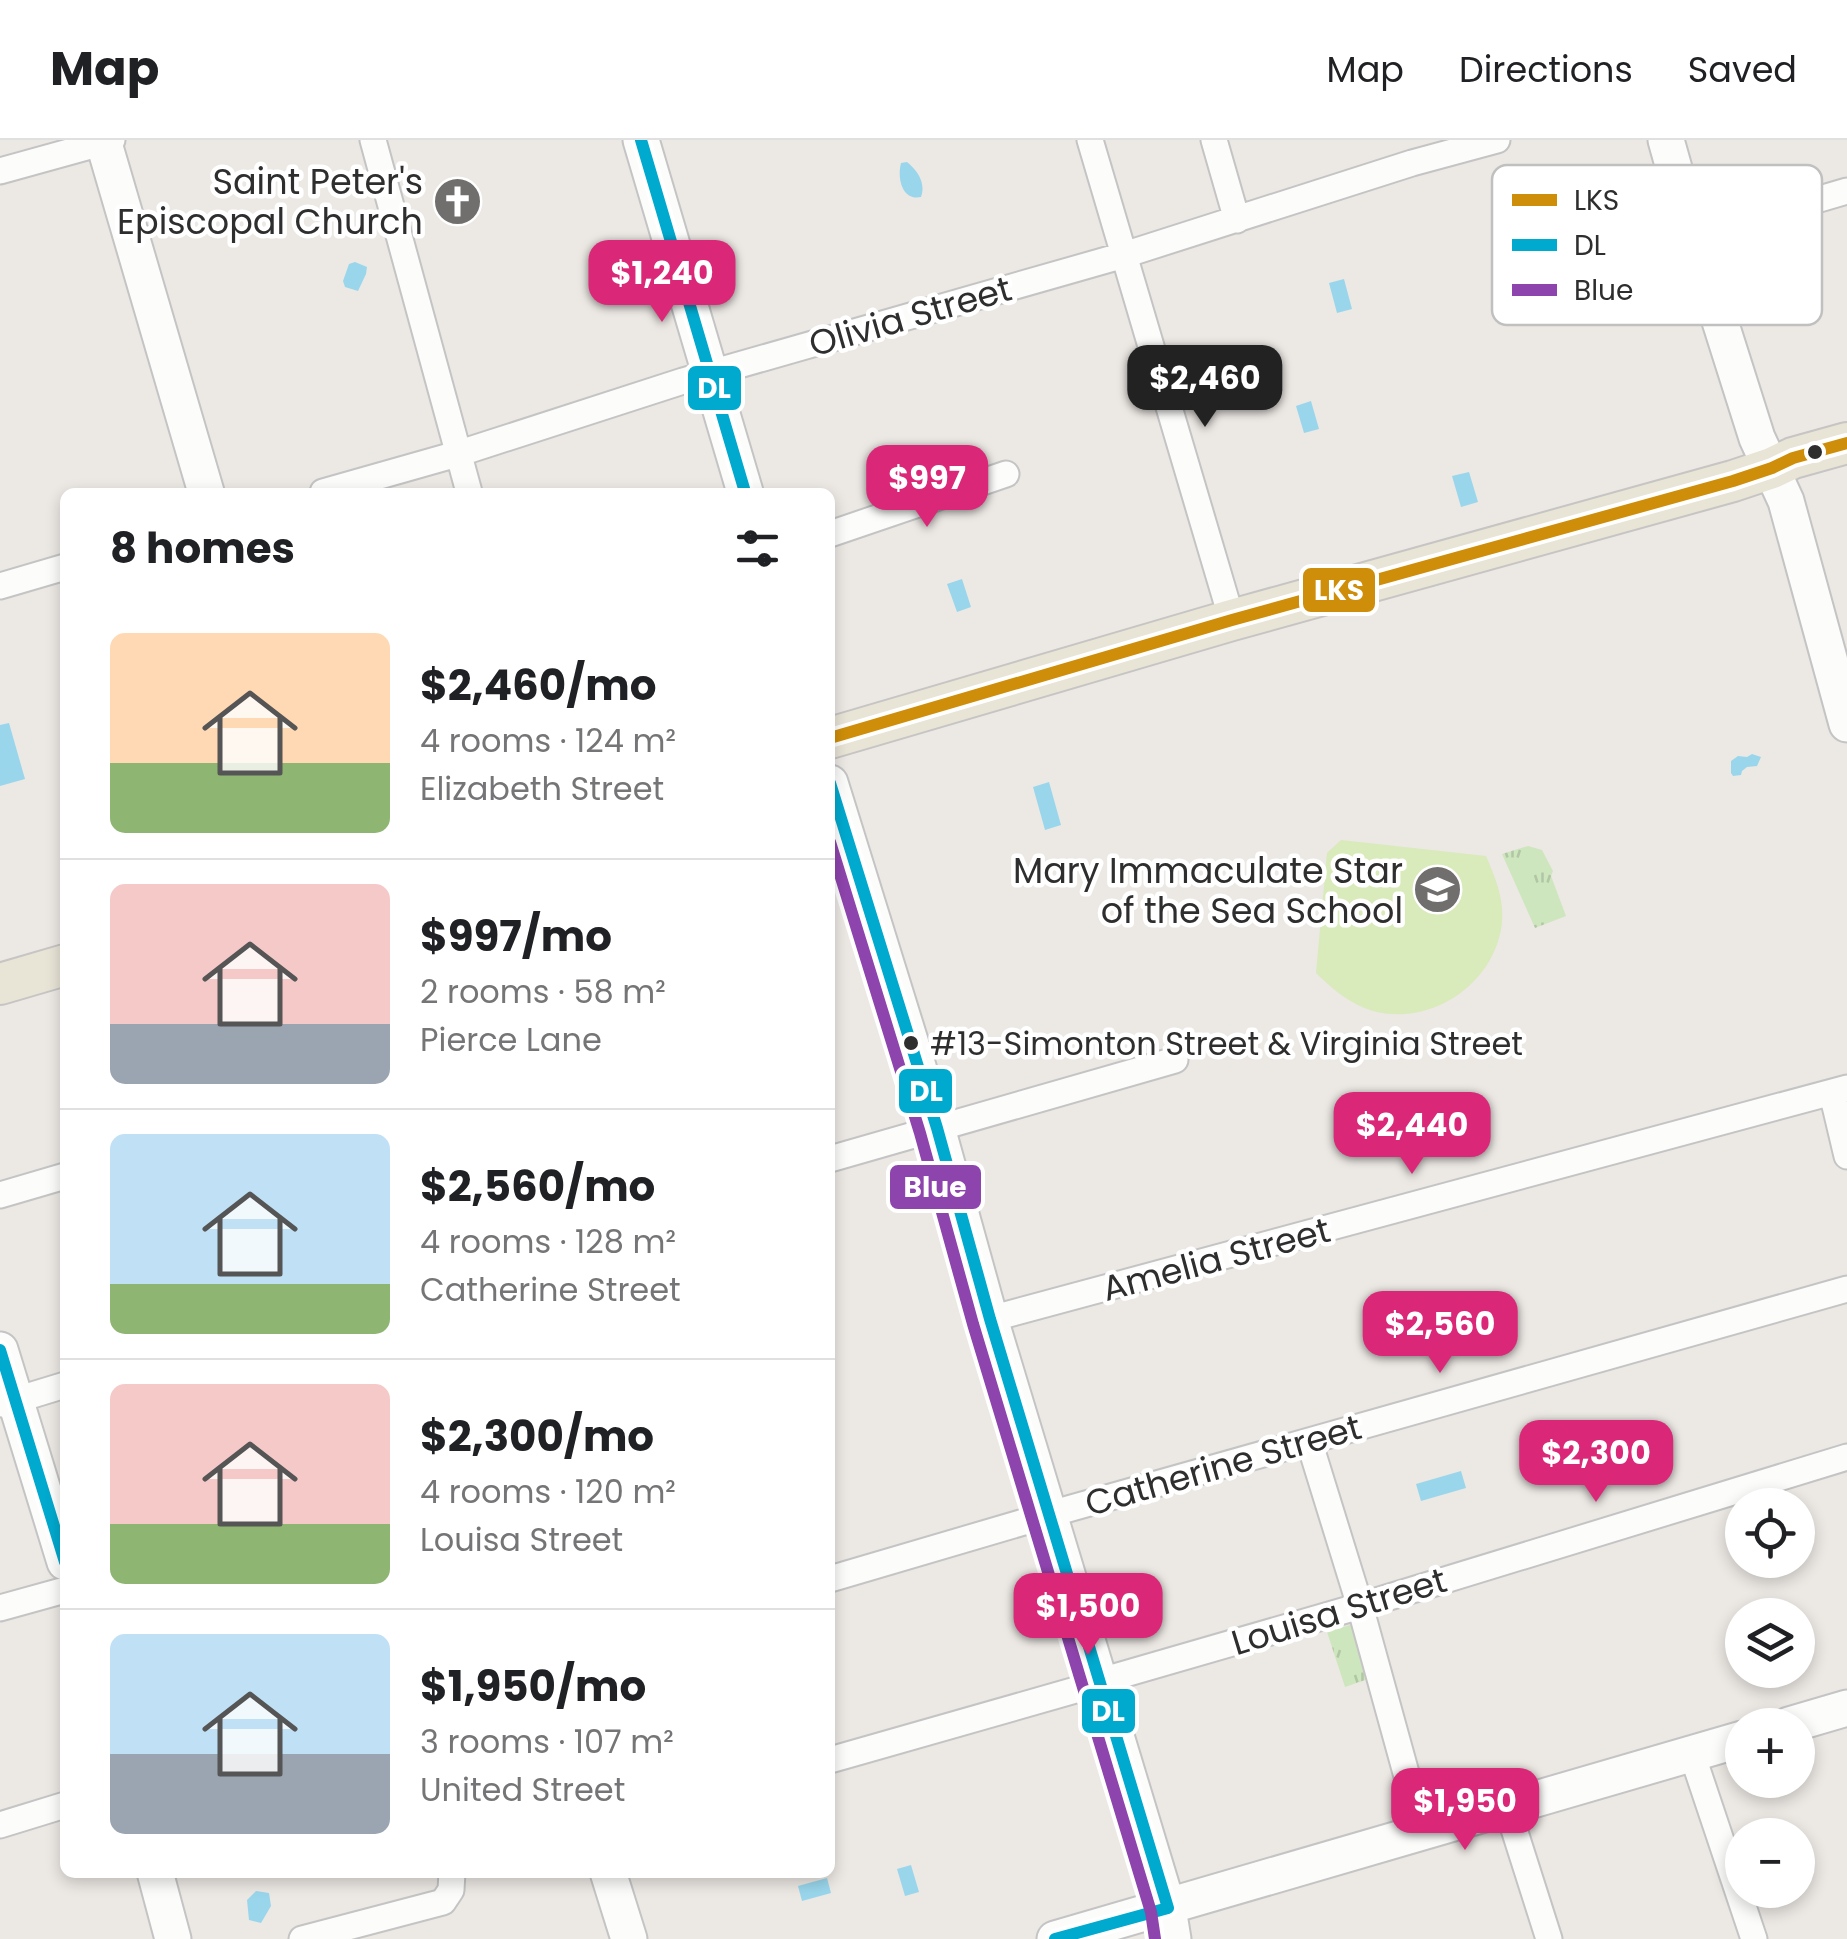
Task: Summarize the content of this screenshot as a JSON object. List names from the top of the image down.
{
  "streets": {
    "street": [
      "Olivia Street",
      "Amelia Street",
      "Catherine Street",
      "Louisa Street"
    ]
  },
  "places": {
    "church": ["Saint Peter's Episcopal Church"],
    "school or university": ["Mary Immaculate Star of the Sea School"],
    "other": ["#13-Simonton Street & Virginia Street"]
  },
  "lines": ["transit line DL", "transit line LKS", "transit line Blue"],
  "legend": ["LKS", "DL", "Blue"],
  "page": {
    "header": "Map",
    "nav": ["Map", "Directions", "Saved"],
    "price": [
      "$1,240",
      "$2,460",
      "$997",
      "$2,440",
      "$2,560",
      "$2,300",
      "$1,500",
      "$1,950"
    ],
    "heading": "8 homes",
    "list": [
      {
        "name": "$2,460/mo",
        "note": "4 rooms · 124 m² · Elizabeth Street"
      },
      {
        "name": "$997/mo",
        "note": "2 rooms · 58 m² · Pierce Lane"
      },
      {
        "name": "$2,560/mo",
        "note": "4 rooms · 128 m² · Catherine Street"
      },
      {
        "name": "$2,300/mo",
        "note": "4 rooms · 120 m² · Louisa Street"
      },
      {
        "name": "$1,950/mo",
        "note": "3 rooms · 107 m² · United Street"
      }
    ],
    "map_buttons": ["+", "−"]
  }
}
